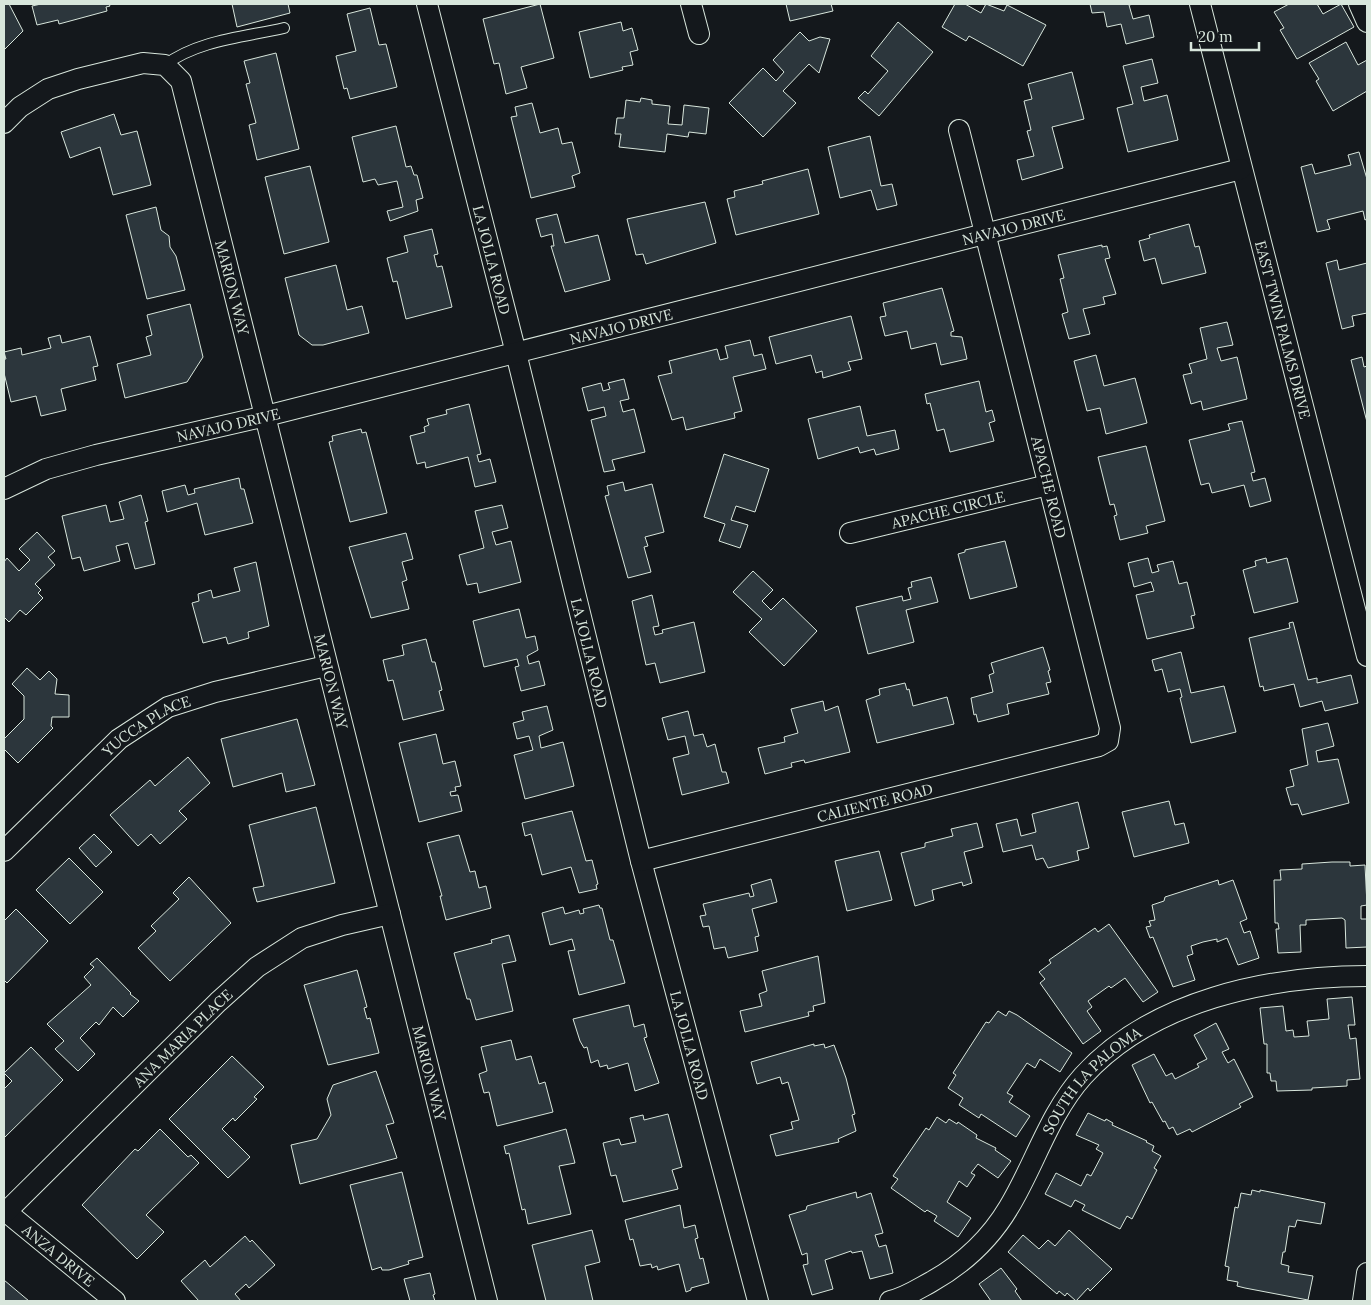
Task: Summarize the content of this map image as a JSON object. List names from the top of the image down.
{
  "streets": {
    "street": [
      "NAVAJO DRIVE",
      "LA JOLLA ROAD",
      "MARION WAY",
      "EAST TWIN PALMS DRIVE",
      "APACHE ROAD",
      "APACHE CIRCLE",
      "YUCCA PLACE",
      "CALIENTE ROAD",
      "ANA MARIA PLACE",
      "SOUTH LA PALOMA",
      "ANZA DRIVE"
    ]
  },
  "crossings": [
    ["NAVAJO DRIVE", "LA JOLLA ROAD"],
    ["NAVAJO DRIVE", "MARION WAY"],
    ["NAVAJO DRIVE", "EAST TWIN PALMS DRIVE"],
    ["NAVAJO DRIVE", "APACHE ROAD"],
    ["LA JOLLA ROAD", "CALIENTE ROAD"],
    ["MARION WAY", "YUCCA PLACE"],
    ["MARION WAY", "ANA MARIA PLACE"],
    ["APACHE ROAD", "APACHE CIRCLE"],
    ["APACHE ROAD", "CALIENTE ROAD"],
    ["ANA MARIA PLACE", "ANZA DRIVE"]
  ],
  "scale_bar": "20 m"
}
